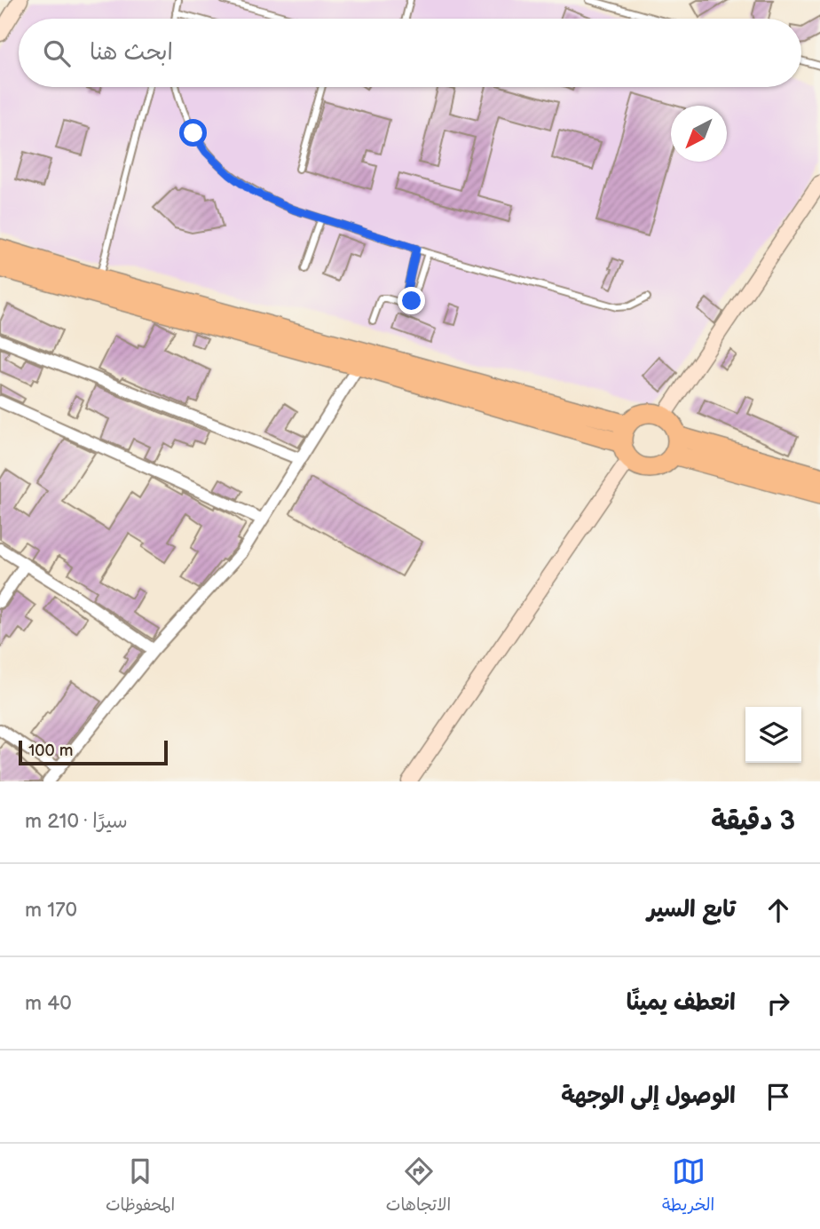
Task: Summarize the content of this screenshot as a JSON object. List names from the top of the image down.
{
  "scale_bar": "100 m",
  "north": "bottom left",
  "page": {
    "search": "ابحث هنا",
    "scale": "100 m",
    "heading": ["3 دقيقة", "سيرًا · 210 m"],
    "list": [
      ["تابع السير", "170 m"],
      ["انعطف يمينًا", "40 m"],
      "الوصول إلى الوجهة"
    ],
    "nav": ["الخريطة", "الاتجاهات", "المحفوظات"]
  }
}
